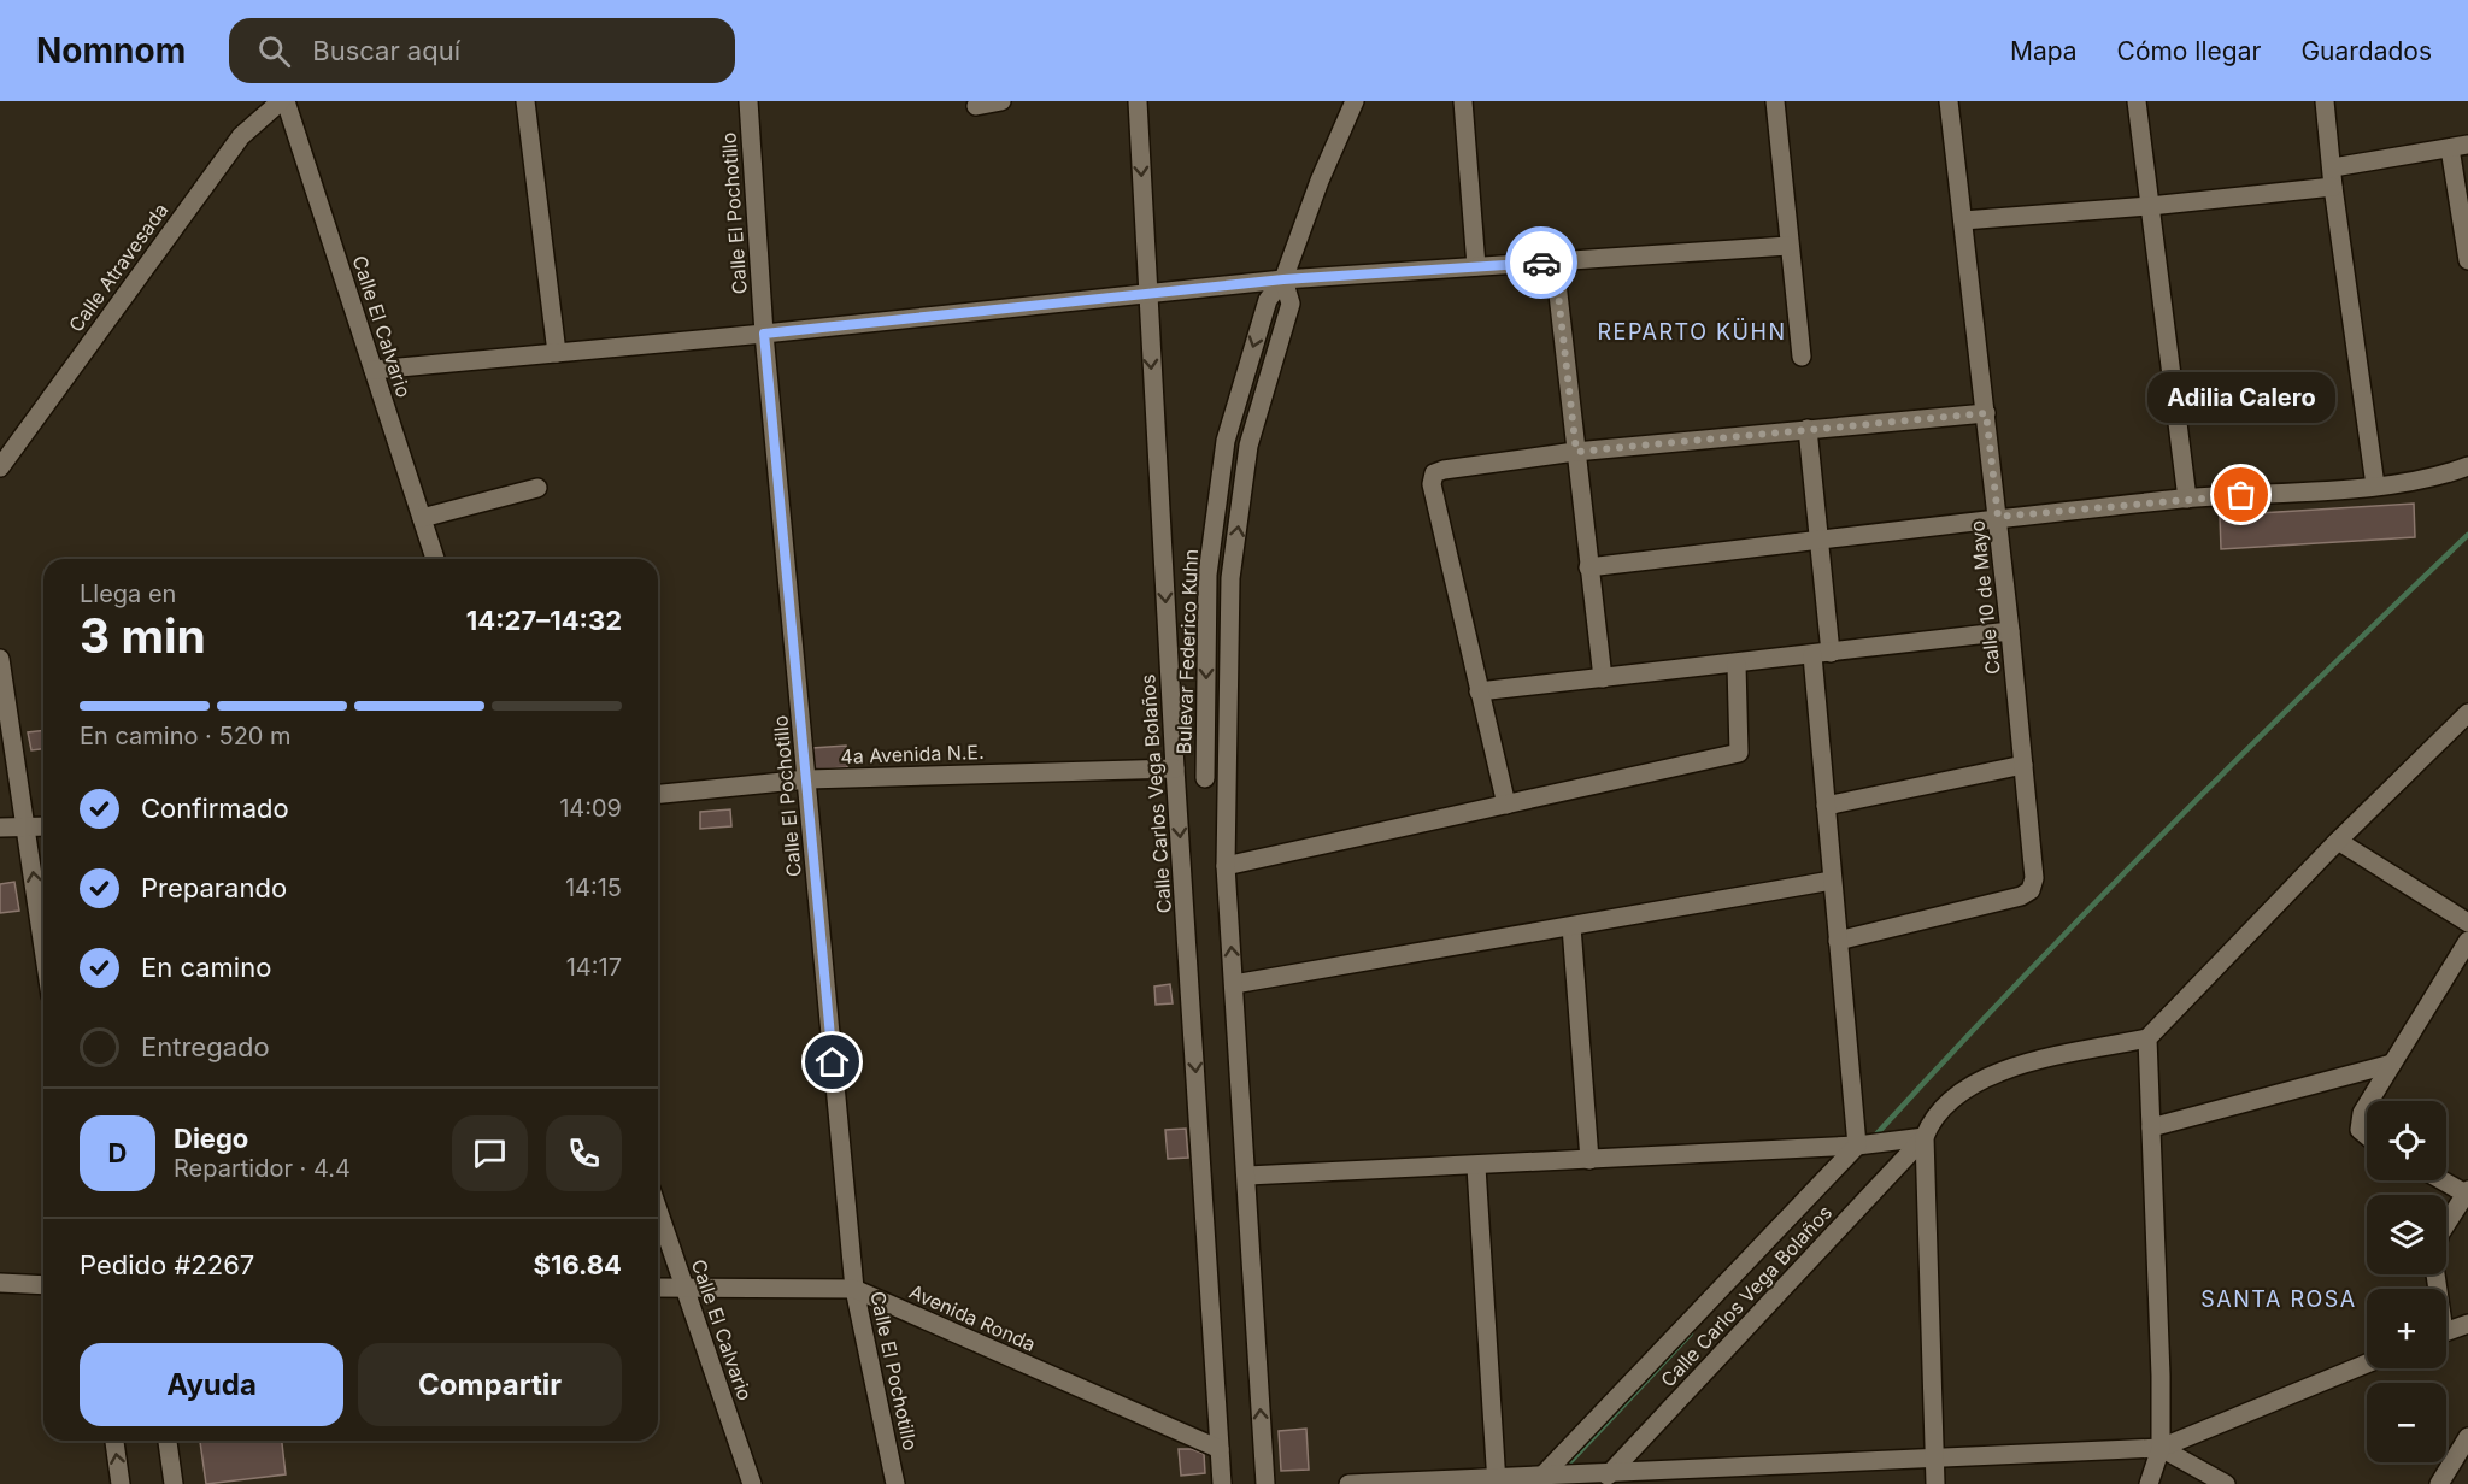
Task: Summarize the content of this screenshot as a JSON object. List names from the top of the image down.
{
  "streets": {
    "street": [
      "Calle El Pochotillo",
      "Calle Atravesada",
      "Calle El Calvario",
      "Calle 10 de Mayo",
      "Bulevar Federico Kuhn",
      "4a Avenida N.E.",
      "Calle Carlos Vega Bolaños",
      "Avenida Ronda"
    ]
  },
  "crossings": [
    ["Calle El Pochotillo", "4a Avenida N.E."],
    ["Calle El Pochotillo", "Avenida Ronda"],
    ["Calle Atravesada", "Calle El Calvario"],
    ["Calle El Calvario", "Avenida Ronda"],
    ["Bulevar Federico Kuhn", "4a Avenida N.E."],
    ["4a Avenida N.E.", "Calle Carlos Vega Bolaños"],
    ["Calle Carlos Vega Bolaños", "Avenida Ronda"]
  ],
  "districts": ["REPARTO KÜHN", "SANTA ROSA"],
  "places": ["Adilia Calero"],
  "page": {
    "header": "Nomnom",
    "search": "Buscar aquí",
    "nav": ["Mapa", "Cómo llegar", "Guardados"],
    "bubble": "Adilia Calero",
    "heading": ["3 min", "Llega en", "14:27–14:32"],
    "panel": [
      "Diego",
      "Repartidor · 4.4",
      "Pedido #2267",
      "$16.84"
    ],
    "bar": "En camino · 520 m",
    "list": [
      ["Confirmado", "14:09"],
      ["Preparando", "14:15"],
      ["En camino", "14:17"],
      "Entregado"
    ],
    "map_buttons": ["+", "−"],
    "round": "D",
    "buttons": ["Ayuda", "Compartir"]
  }
}
